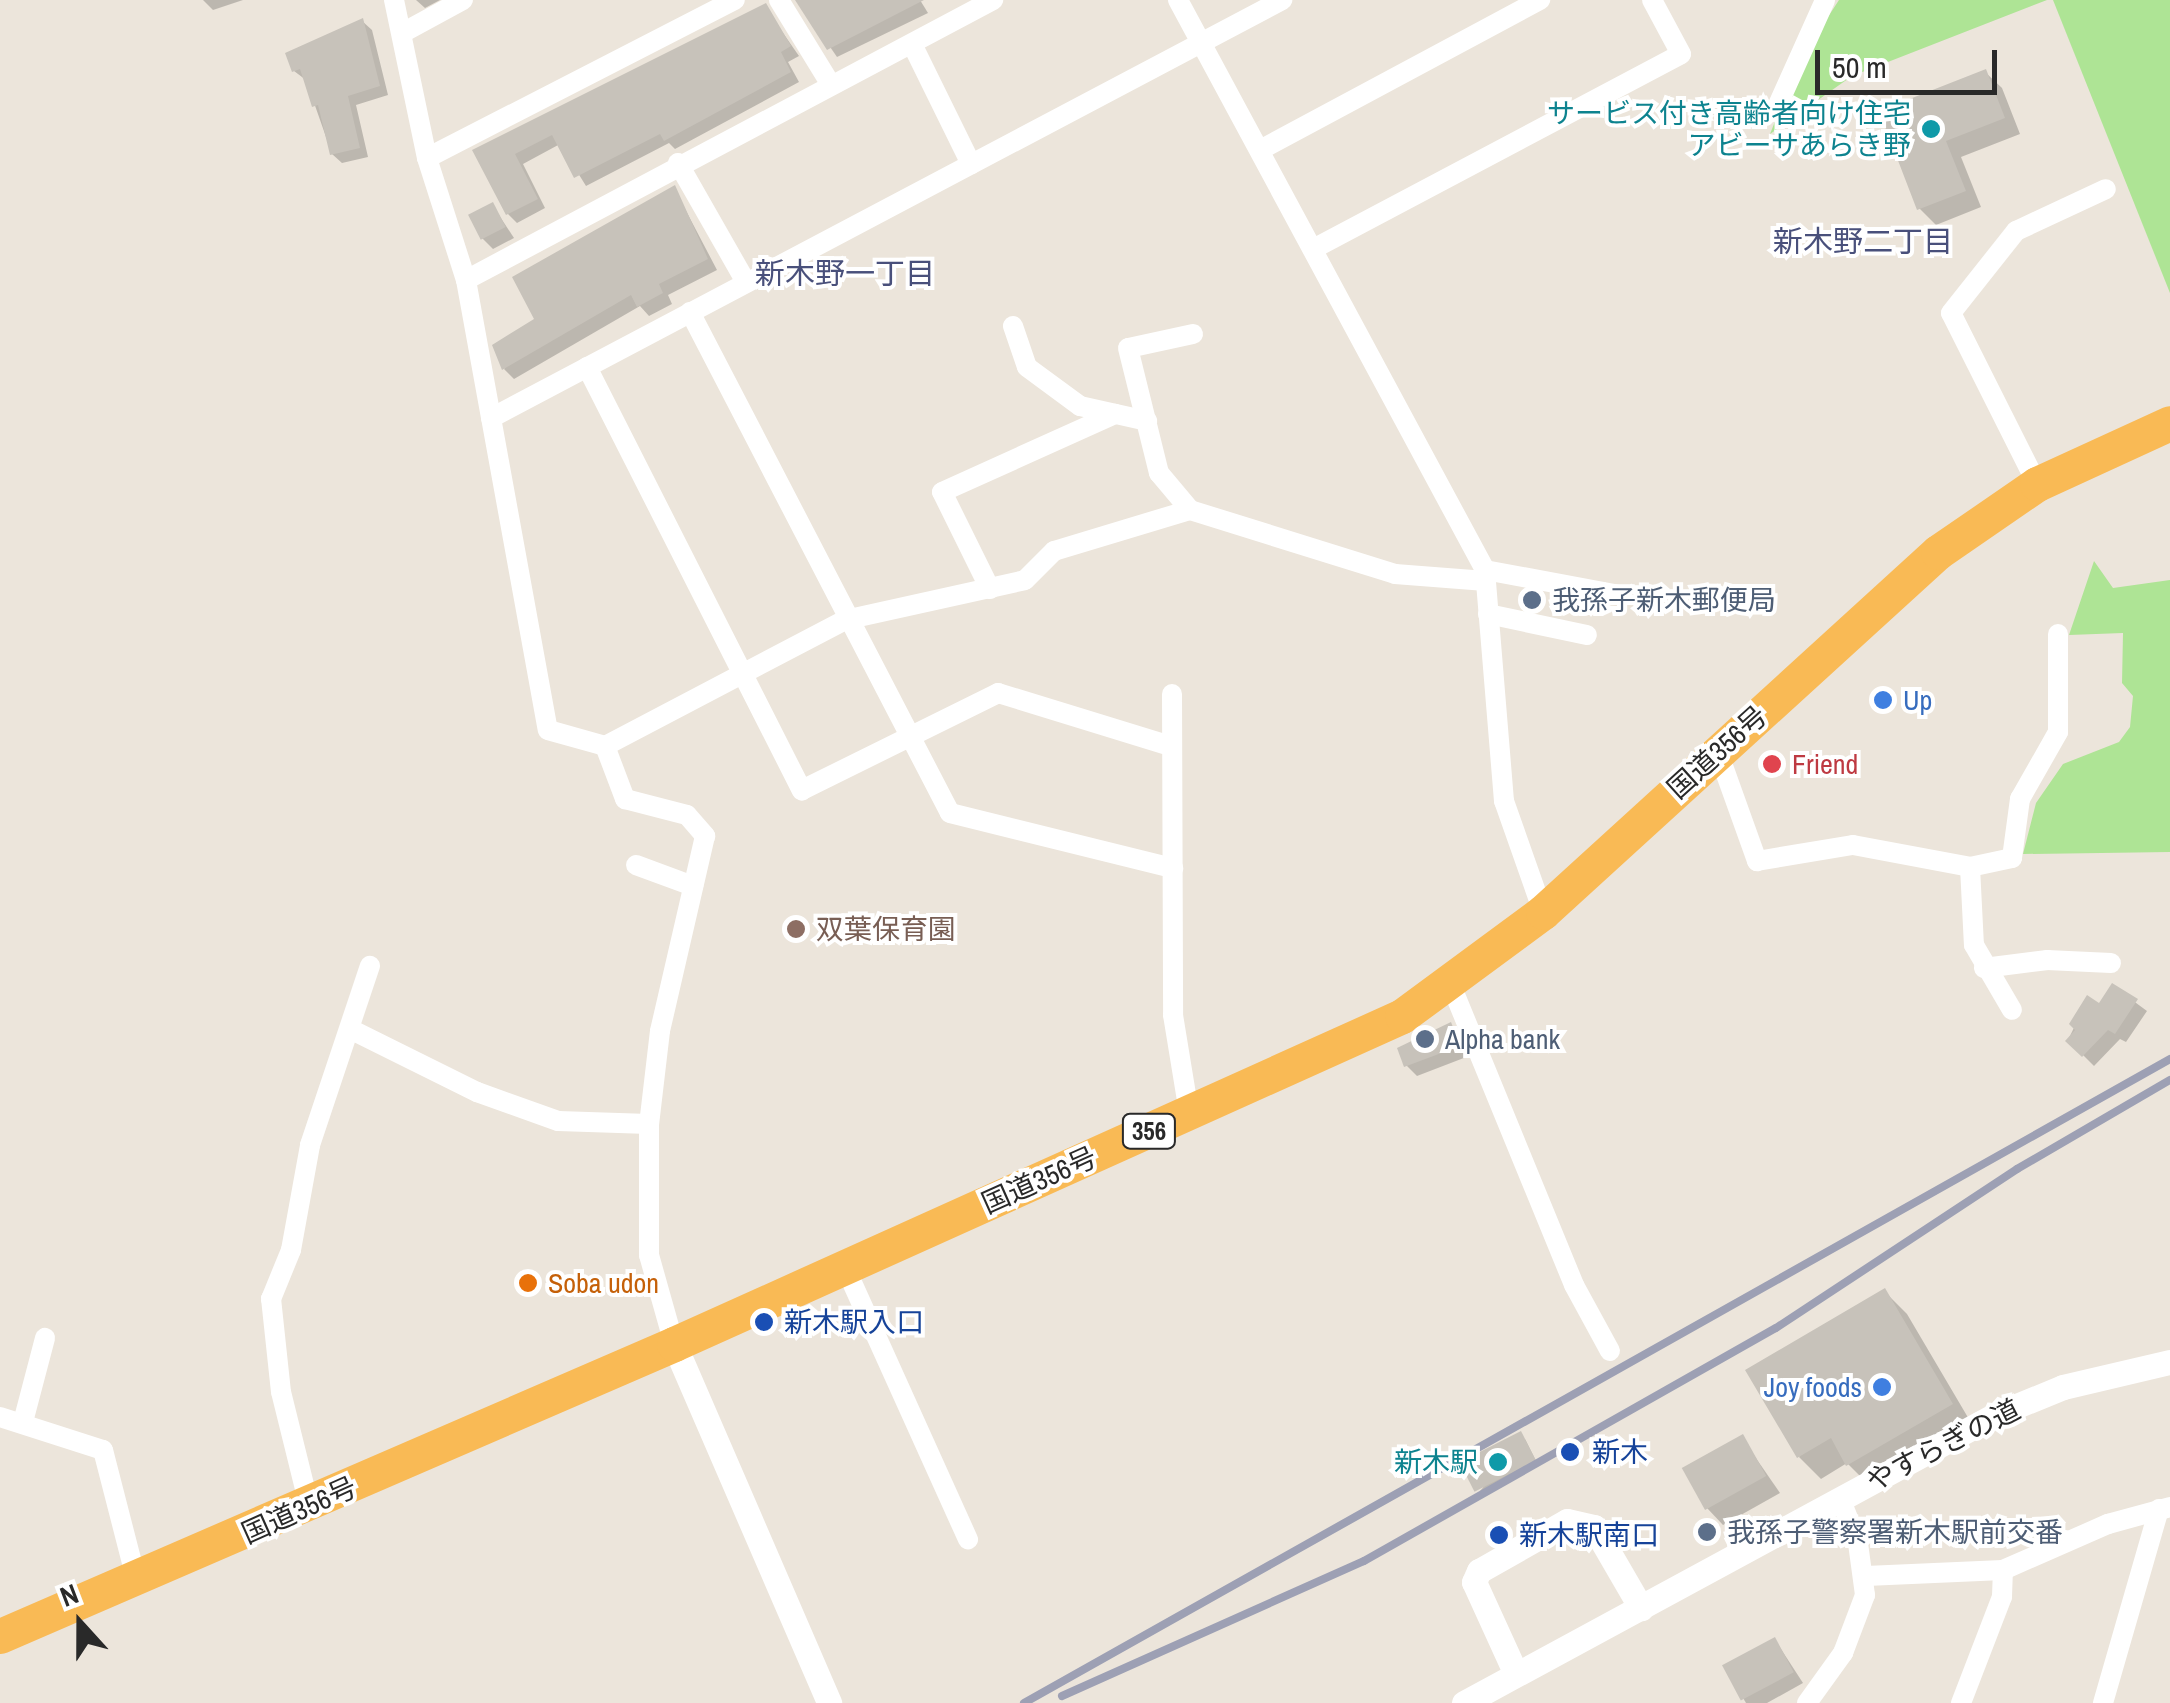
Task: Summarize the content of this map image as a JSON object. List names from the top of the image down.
{
  "streets": {
    "highway": ["国道356号", "356"],
    "street": ["やすらぎの道"]
  },
  "districts": ["新木野二丁目", "新木野一丁目"],
  "places": [
    "サービス付き高齢者向け住宅 アビーサあらき野",
    "我孫子新木郵便局",
    "Up",
    "Friend",
    "双葉保育園",
    "Alpha bank",
    "Soba udon",
    "新木駅入口",
    "Joy foods",
    "新木",
    "新木駅",
    "我孫子警察署新木駅前交番",
    "新木駅南口"
  ],
  "scale_bar": "50 m",
  "north": "top"
}
